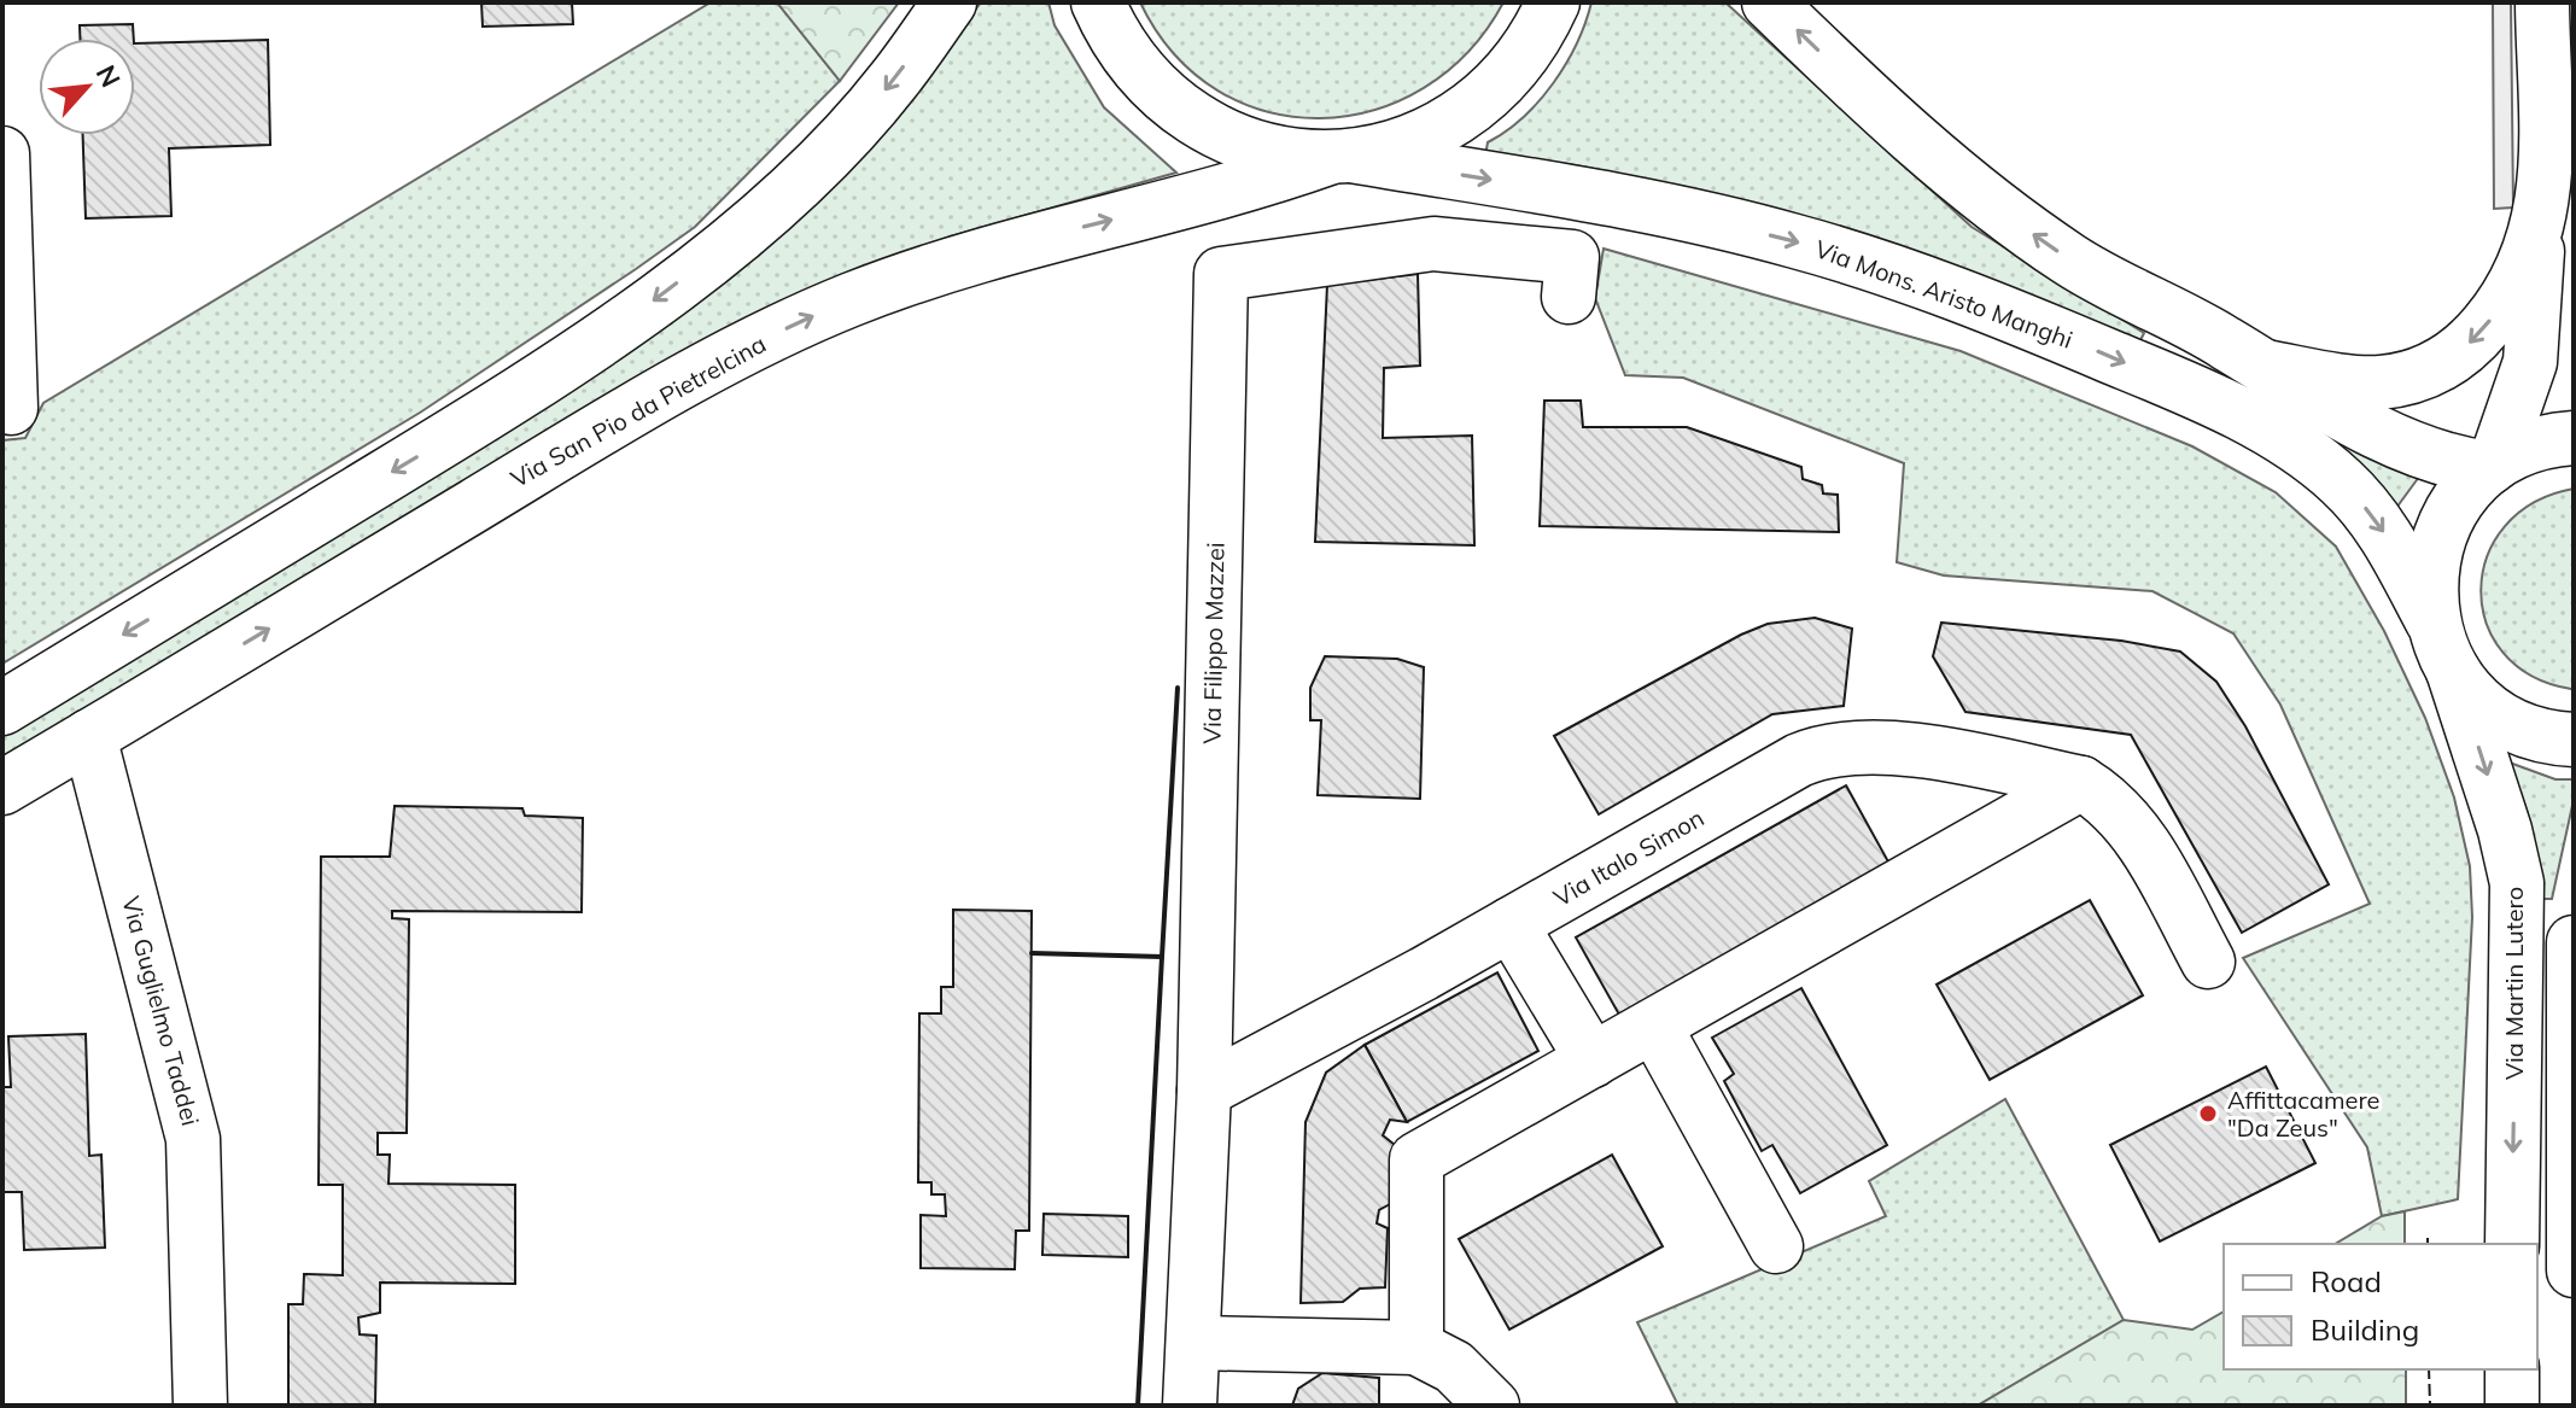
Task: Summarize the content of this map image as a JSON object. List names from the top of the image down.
{
  "streets": {
    "main road": [
      "Via Mons. Aristo Manghi",
      "Via San Pio da Pietrelcina",
      "Via Filippo Mazzei",
      "Via Italo Simon",
      "Via Martin Lutero",
      "Via Guglielmo Taddei"
    ]
  },
  "crossings": [
    ["Via Mons. Aristo Manghi", "Via San Pio da Pietrelcina"],
    ["Via Mons. Aristo Manghi", "Via Martin Lutero"],
    ["Via San Pio da Pietrelcina", "Via Guglielmo Taddei"],
    ["Via Filippo Mazzei", "Via Italo Simon"]
  ],
  "places": ["Affittacamere \"Da Zeus\""],
  "legend": ["Road", "Building"],
  "north": "top right"
}
